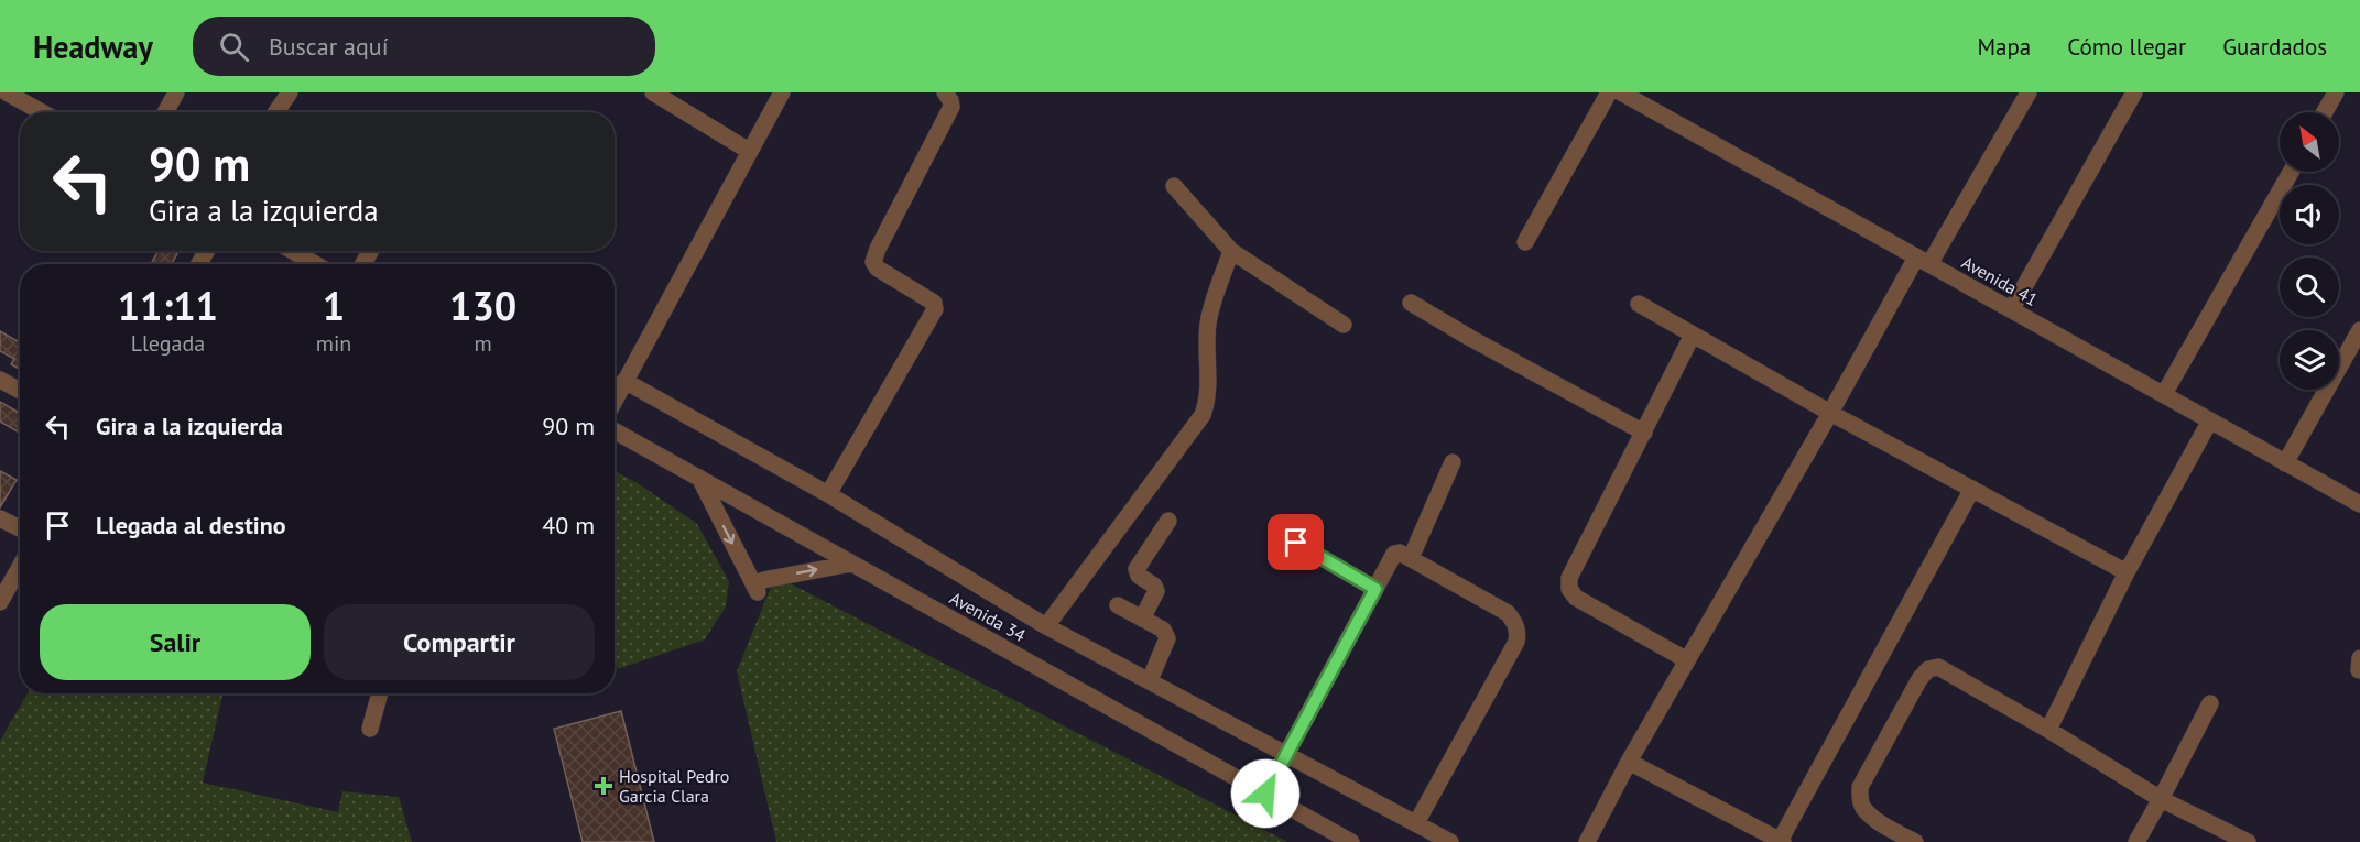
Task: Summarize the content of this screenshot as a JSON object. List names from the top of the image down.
{
  "streets": {
    "street": ["Avenida 41", "Avenida 34"]
  },
  "places": {
    "health": ["Hospital Pedro Garcia Clara"]
  },
  "north": "top left",
  "page": {
    "header": "Headway",
    "search": "Buscar aquí",
    "nav": ["Mapa", "Cómo llegar", "Guardados"],
    "turn": ["90 m", "Gira a la izquierda"],
    "eta": [
      "11:11",
      "Llegada",
      "1",
      "min",
      "130",
      "m"
    ],
    "list": [
      {
        "name": "Gira a la izquierda",
        "value": "90 m"
      },
      {
        "name": "Llegada al destino",
        "value": "40 m"
      }
    ],
    "buttons": ["Salir", "Compartir"]
  }
}
